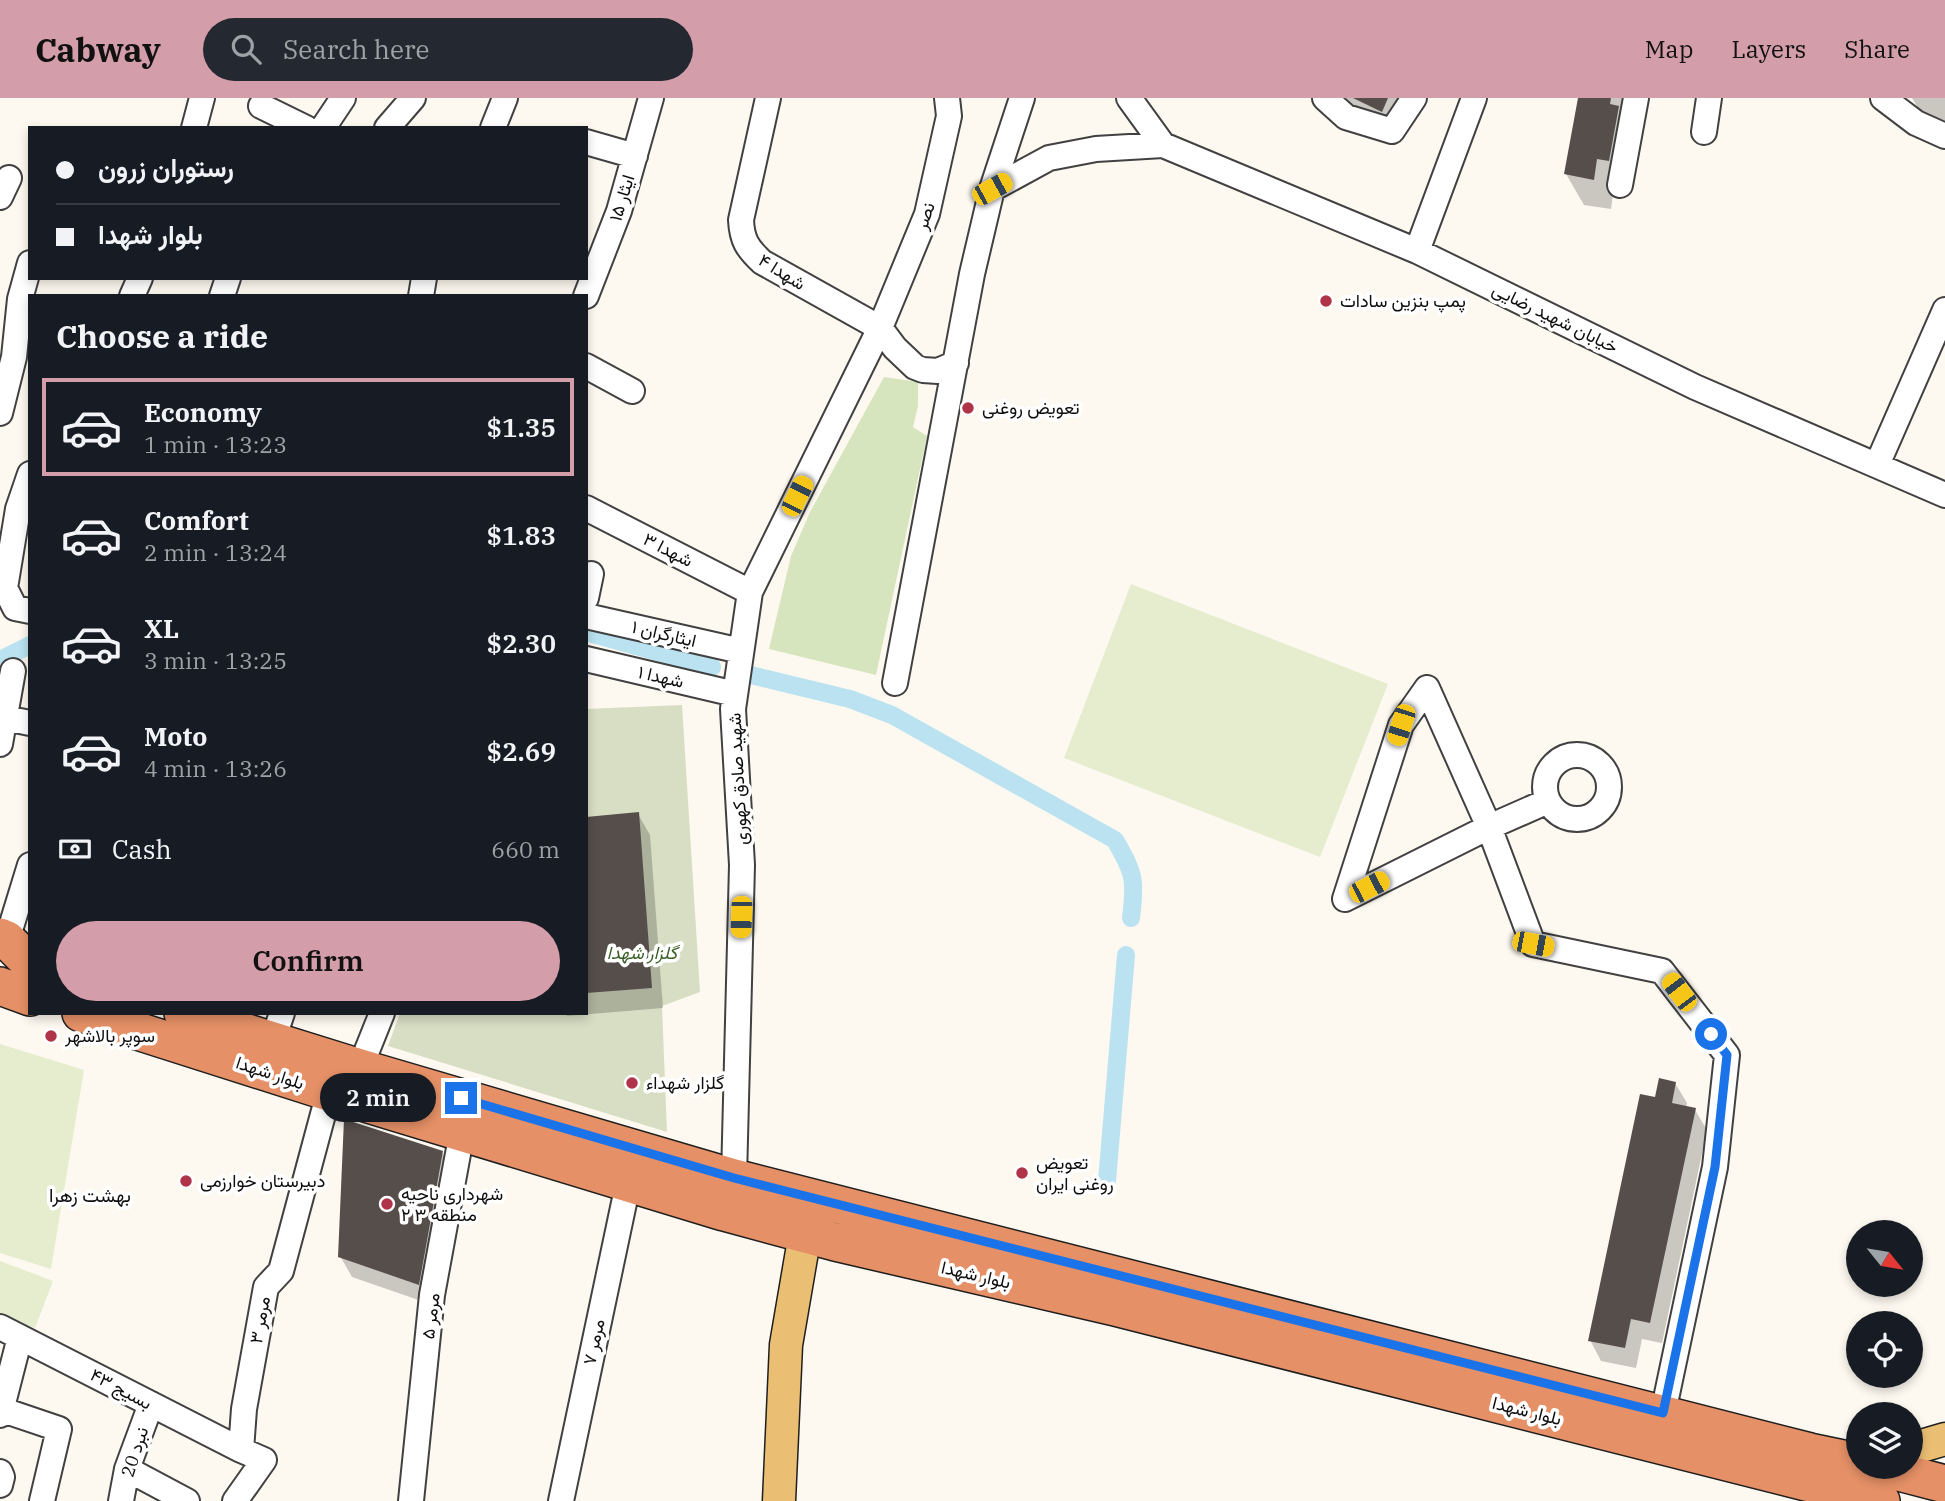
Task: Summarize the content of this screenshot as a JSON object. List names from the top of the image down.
{
  "streets": {
    "highway": ["بلوار شهدا"],
    "street": [
      "ایثار ۱۵",
      "نصر",
      "شهدا ۴",
      "خیابان شهید رضایی",
      "شهدا ۳",
      "ایثارگران ۱",
      "شهدا ۱",
      "شهید صادق کهوری",
      "مرمر ۵",
      "مرمر ۳",
      "مرمر ۷",
      "بسیج ۴۳",
      "نبرد 20"
    ]
  },
  "crossings": [
    ["نصر", "شهدا ۴"],
    ["نصر", "شهید صادق کهوری"],
    ["شهدا ۴", "شهید صادق کهوری"],
    ["شهدا ۳", "شهید صادق کهوری"],
    ["ایثارگران ۱", "شهید صادق کهوری"],
    ["شهدا ۱", "شهید صادق کهوری"],
    ["شهید صادق کهوری", "بلوار شهدا"],
    ["بلوار شهدا", "مرمر ۵"],
    ["بلوار شهدا", "مرمر ۳"],
    ["بلوار شهدا", "مرمر ۷"],
    ["مرمر ۳", "بسیج ۴۳"],
    ["بسیج ۴۳", "نبرد 20"]
  ],
  "districts": ["بهشت زهرا"],
  "parks": ["گلزار شهدا"],
  "places": [
    "پمپ بنزین سادات",
    "تعویض روغنی",
    "سوپر بالاشهر",
    "گلزار شهداء",
    "تعویض روغنی ایران",
    "دبیرستان خوارزمی",
    "شهرداری ناحیه ۲ منطقه ۳"
  ],
  "north": "bottom right",
  "page": {
    "header": "Cabway",
    "search": "Search here",
    "nav": ["Map", "Layers", "Share"],
    "banner": ["رستوران زرون", "بلوار شهدا"],
    "heading": "Choose a ride",
    "list": [
      {
        "name": "Economy",
        "note": "1 min · 13:23",
        "value": "$1.35"
      },
      {
        "name": "Comfort",
        "note": "2 min · 13:24",
        "value": "$1.83"
      },
      {
        "name": "XL",
        "note": "3 min · 13:25",
        "value": "$2.30"
      },
      {
        "name": "Moto",
        "note": "4 min · 13:26",
        "value": "$2.69"
      }
    ],
    "pay": ["Cash", "660 m"],
    "buttons": "Confirm",
    "bubble": "2 min"
  }
}
